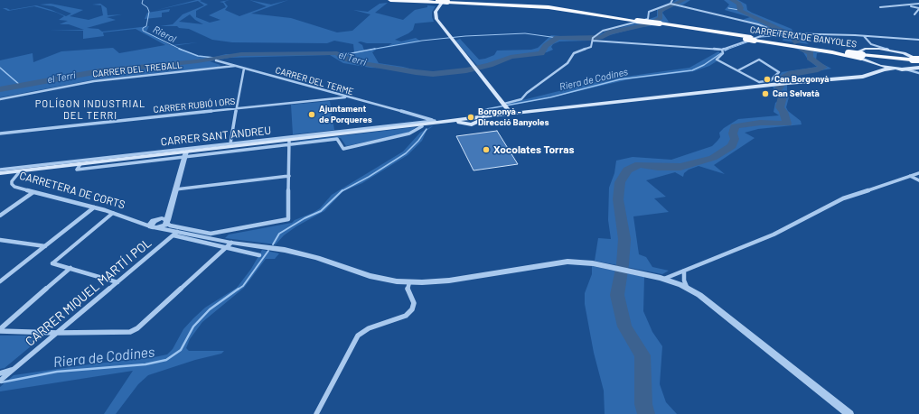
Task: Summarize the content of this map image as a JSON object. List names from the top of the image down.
{
  "streets": {
    "highway": ["CARRETERA DE BANYOLES"],
    "street": [
      "CARRER DEL TREBALL",
      "CARRER DEL TERME",
      "CARRER RUBIÓ I ORS",
      "CARRER SANT ANDREU",
      "CARRETERA DE CORTS",
      "CARRER MIQUEL MARTÍ I POL"
    ]
  },
  "crossings": [
    ["CARRER DEL TREBALL", "CARRER DEL TERME"],
    ["CARRER DEL TERME", "CARRER RUBIÓ I ORS"],
    ["CARRER DEL TERME", "CARRER SANT ANDREU"],
    ["CARRETERA DE CORTS", "CARRER MIQUEL MARTÍ I POL"]
  ],
  "districts": ["POLÍGON INDUSTRIAL DEL TERRI"],
  "water": ["Rierol", "el Terri", "Riera de Codines"],
  "places": [
    "Can Borgonyà",
    "Can Selvatà",
    "Ajuntament de Porqueres",
    "Borgonyà - Direcció Banyoles",
    "Xocolates Torras"
  ]
}
